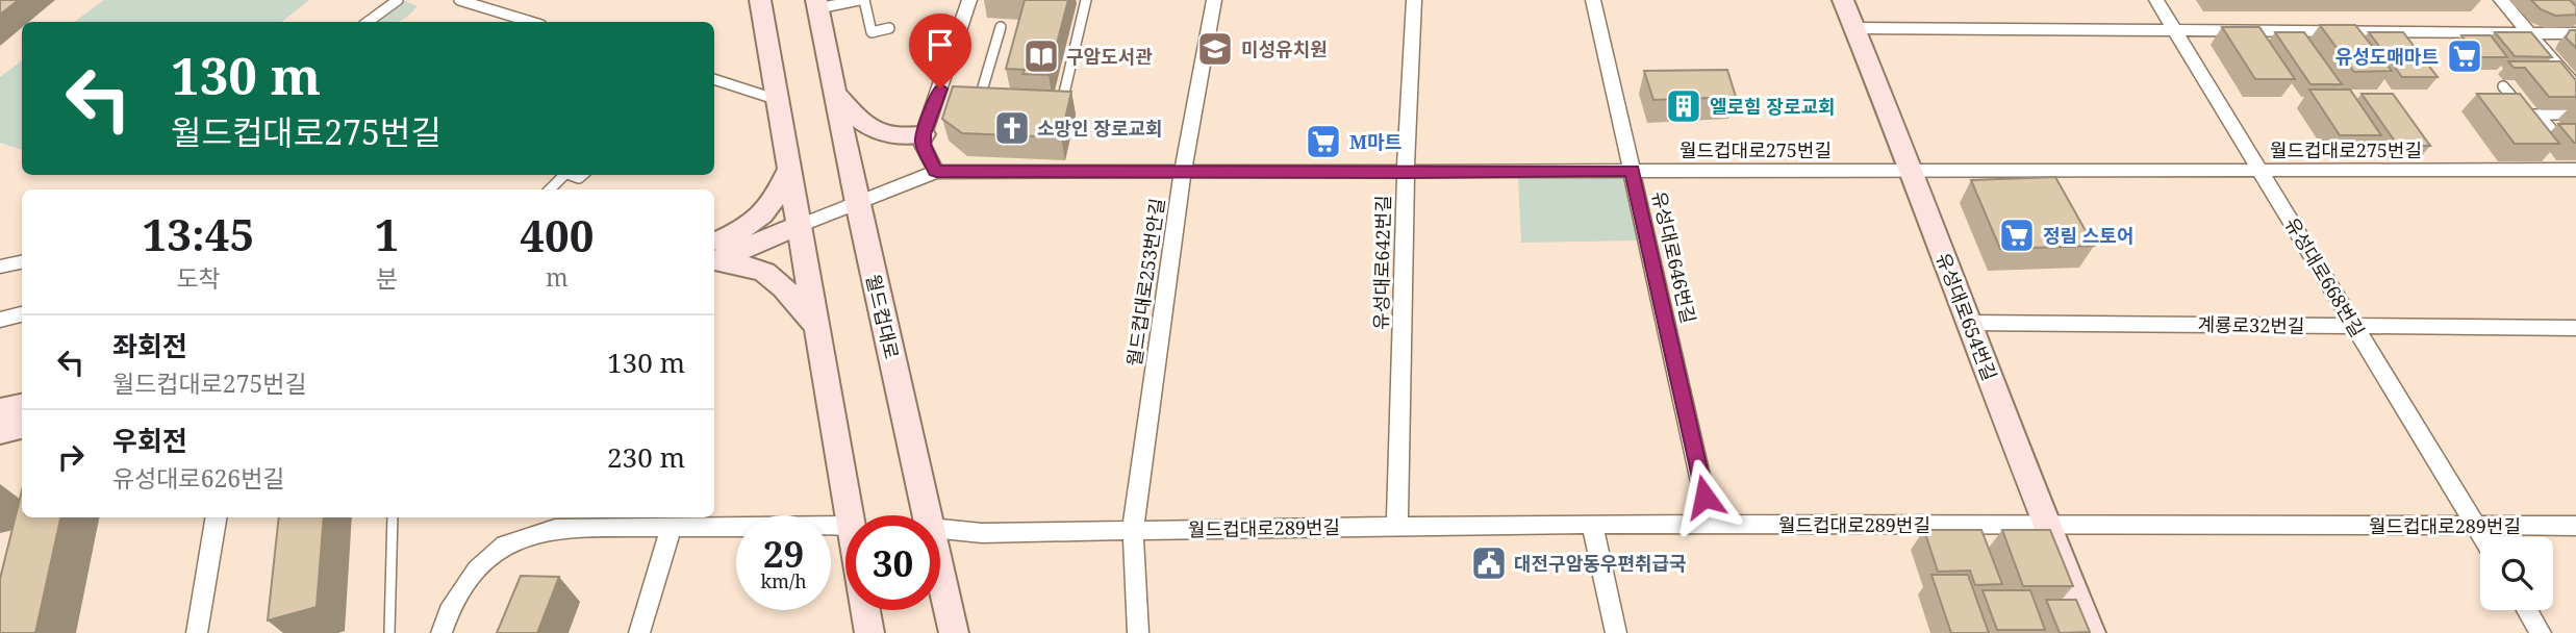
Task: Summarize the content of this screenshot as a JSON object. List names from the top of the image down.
{
  "streets": {
    "street": [
      "월드컵대로275번길",
      "유성대로646번길",
      "유성대로642번길",
      "유성대로668번길",
      "월드컵대로253번안길",
      "월드컵대로",
      "유성대로654번길",
      "계룡로32번길",
      "월드컵대로289번길"
    ]
  },
  "crossings": [
    ["월드컵대로275번길", "유성대로646번길"],
    ["월드컵대로275번길", "유성대로642번길"],
    ["월드컵대로275번길", "유성대로668번길"],
    ["월드컵대로275번길", "월드컵대로253번안길"],
    ["월드컵대로275번길", "유성대로654번길"],
    ["유성대로646번길", "월드컵대로289번길"],
    ["유성대로642번길", "월드컵대로289번길"],
    ["유성대로668번길", "계룡로32번길"],
    ["유성대로668번길", "월드컵대로289번길"],
    ["월드컵대로253번안길", "월드컵대로289번길"],
    ["유성대로654번길", "계룡로32번길"],
    ["유성대로654번길", "월드컵대로289번길"]
  ],
  "places": {
    "school or university": ["미성유치원"],
    "library": ["구암도서관"],
    "supermarket": ["유성도매마트", "M마트", "정림 스토어"],
    "building": ["엘로힘 장로교회"],
    "church": ["소망인 장로교회"],
    "public building": ["대전구암동우편취급국"]
  },
  "page": {
    "turn": ["130 m", "월드컵대로275번길"],
    "eta": [
      "13:45",
      "도착",
      "1",
      "분",
      "400",
      "m"
    ],
    "list": [
      {
        "name": "좌회전",
        "note": "월드컵대로275번길",
        "value": "130 m"
      },
      {
        "name": "우회전",
        "note": "유성대로626번길",
        "value": "230 m"
      }
    ],
    "speed": "29 km/h",
    "limit": "30"
  }
}
